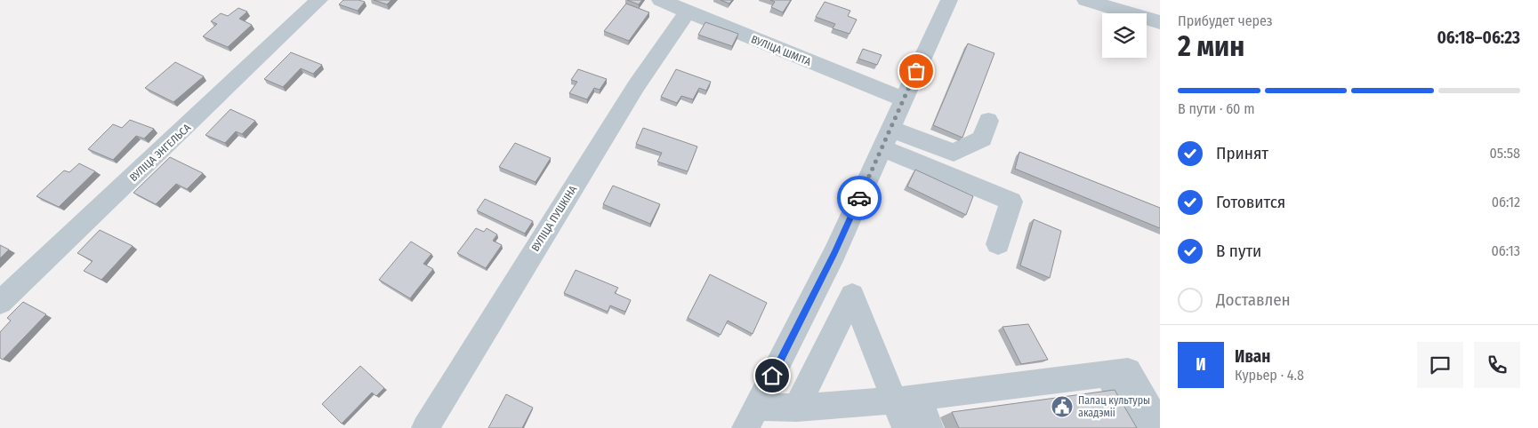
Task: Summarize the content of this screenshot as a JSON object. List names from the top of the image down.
{
  "streets": {
    "street": ["ВУЛІЦА ШМІТА", "ВУЛІЦА ЭНГЕЛЬСА", "ВУЛІЦА ПУШКІНА"]
  },
  "crossings": [
    ["ВУЛІЦА ШМІТА", "ВУЛІЦА ПУШКІНА"]
  ],
  "places": {
    "public building": ["Палац культуры акадэміі"]
  },
  "page": {
    "heading": ["2 мин", "Прибудет через", "06:18–06:23"],
    "panel": ["Иван", "Курьер · 4.8"],
    "bar": "В пути · 60 m",
    "list": [
      ["Принят", "05:58"],
      ["Готовится", "06:12"],
      ["В пути", "06:13"],
      "Доставлен"
    ],
    "round": "И"
  }
}
